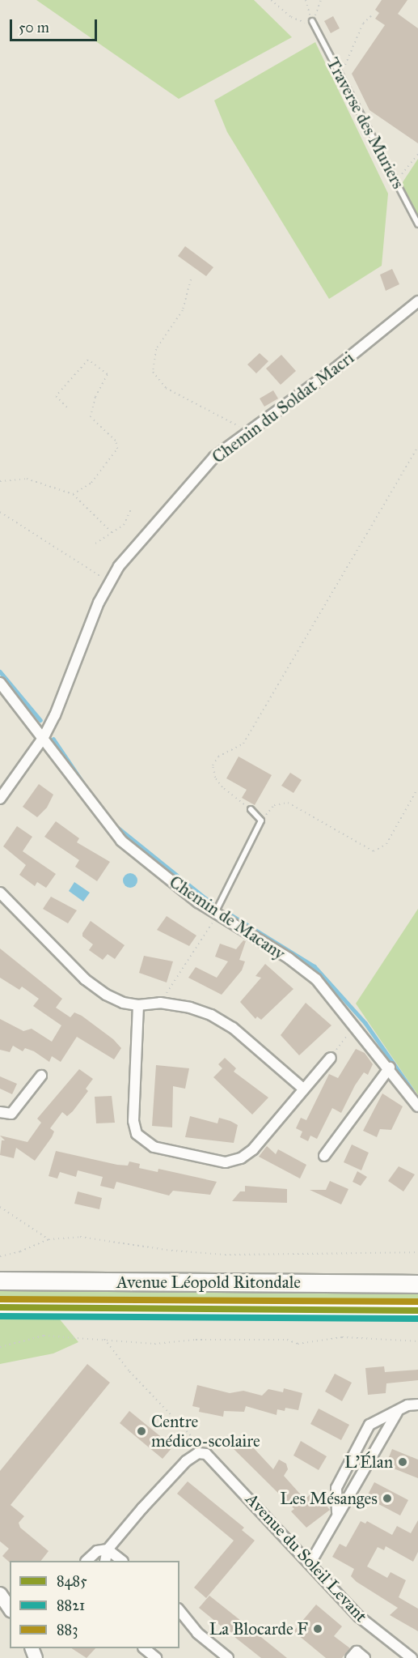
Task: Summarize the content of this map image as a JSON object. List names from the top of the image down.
{
  "streets": {
    "highway": ["Avenue Léopold Ritondale"],
    "street": ["Chemin du Soldat Macri", "Chemin de Macany", "Avenue du Soleil Levant"],
    "lane": ["Traverse des Muriers"]
  },
  "crossings": [
    ["Chemin du Soldat Macri", "Chemin de Macany"]
  ],
  "places": [
    "Centre médico-scolaire",
    "L'Élan",
    "Les Mésanges",
    "La Blocarde F"
  ],
  "lines": ["transit line 883", "transit line 8485", "transit line 8821"],
  "legend": ["8485", "8821", "883"],
  "scale_bar": "50 m"
}
